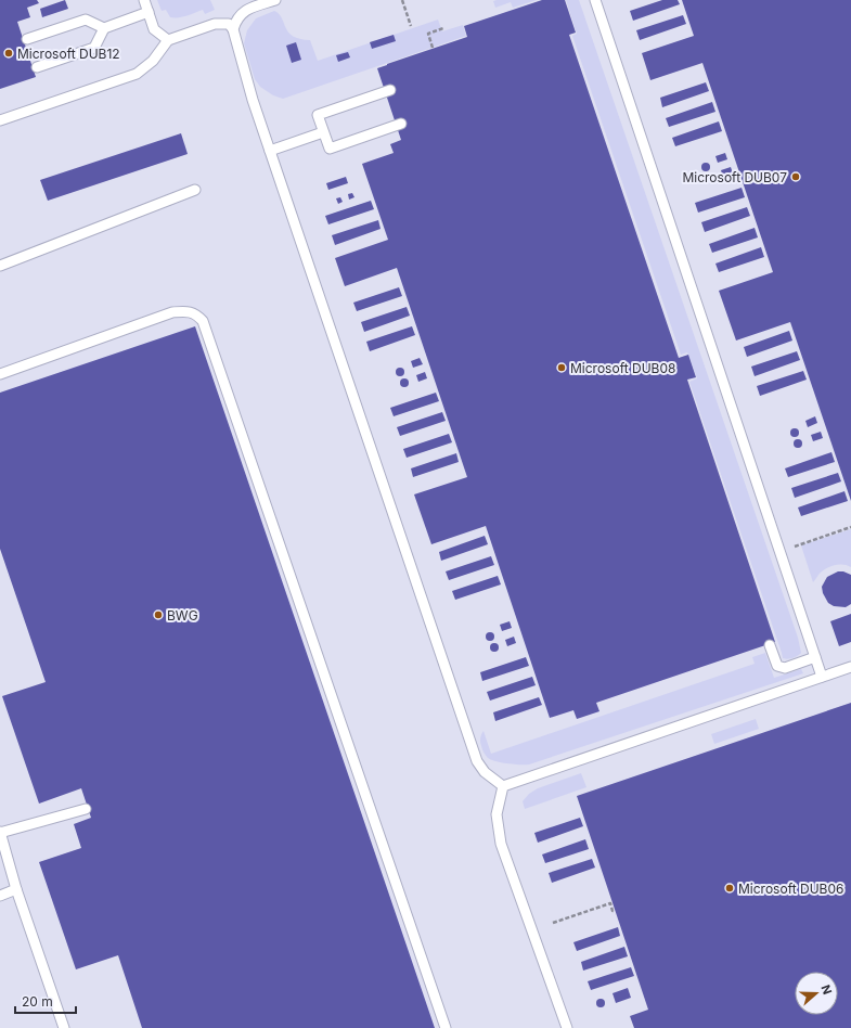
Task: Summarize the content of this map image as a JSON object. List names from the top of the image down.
{
  "places": [
    "Microsoft DUB12",
    "Microsoft DUB07",
    "Microsoft DUB08",
    "BWG",
    "Microsoft DUB06"
  ],
  "scale_bar": "20 m",
  "north": "right"
}
